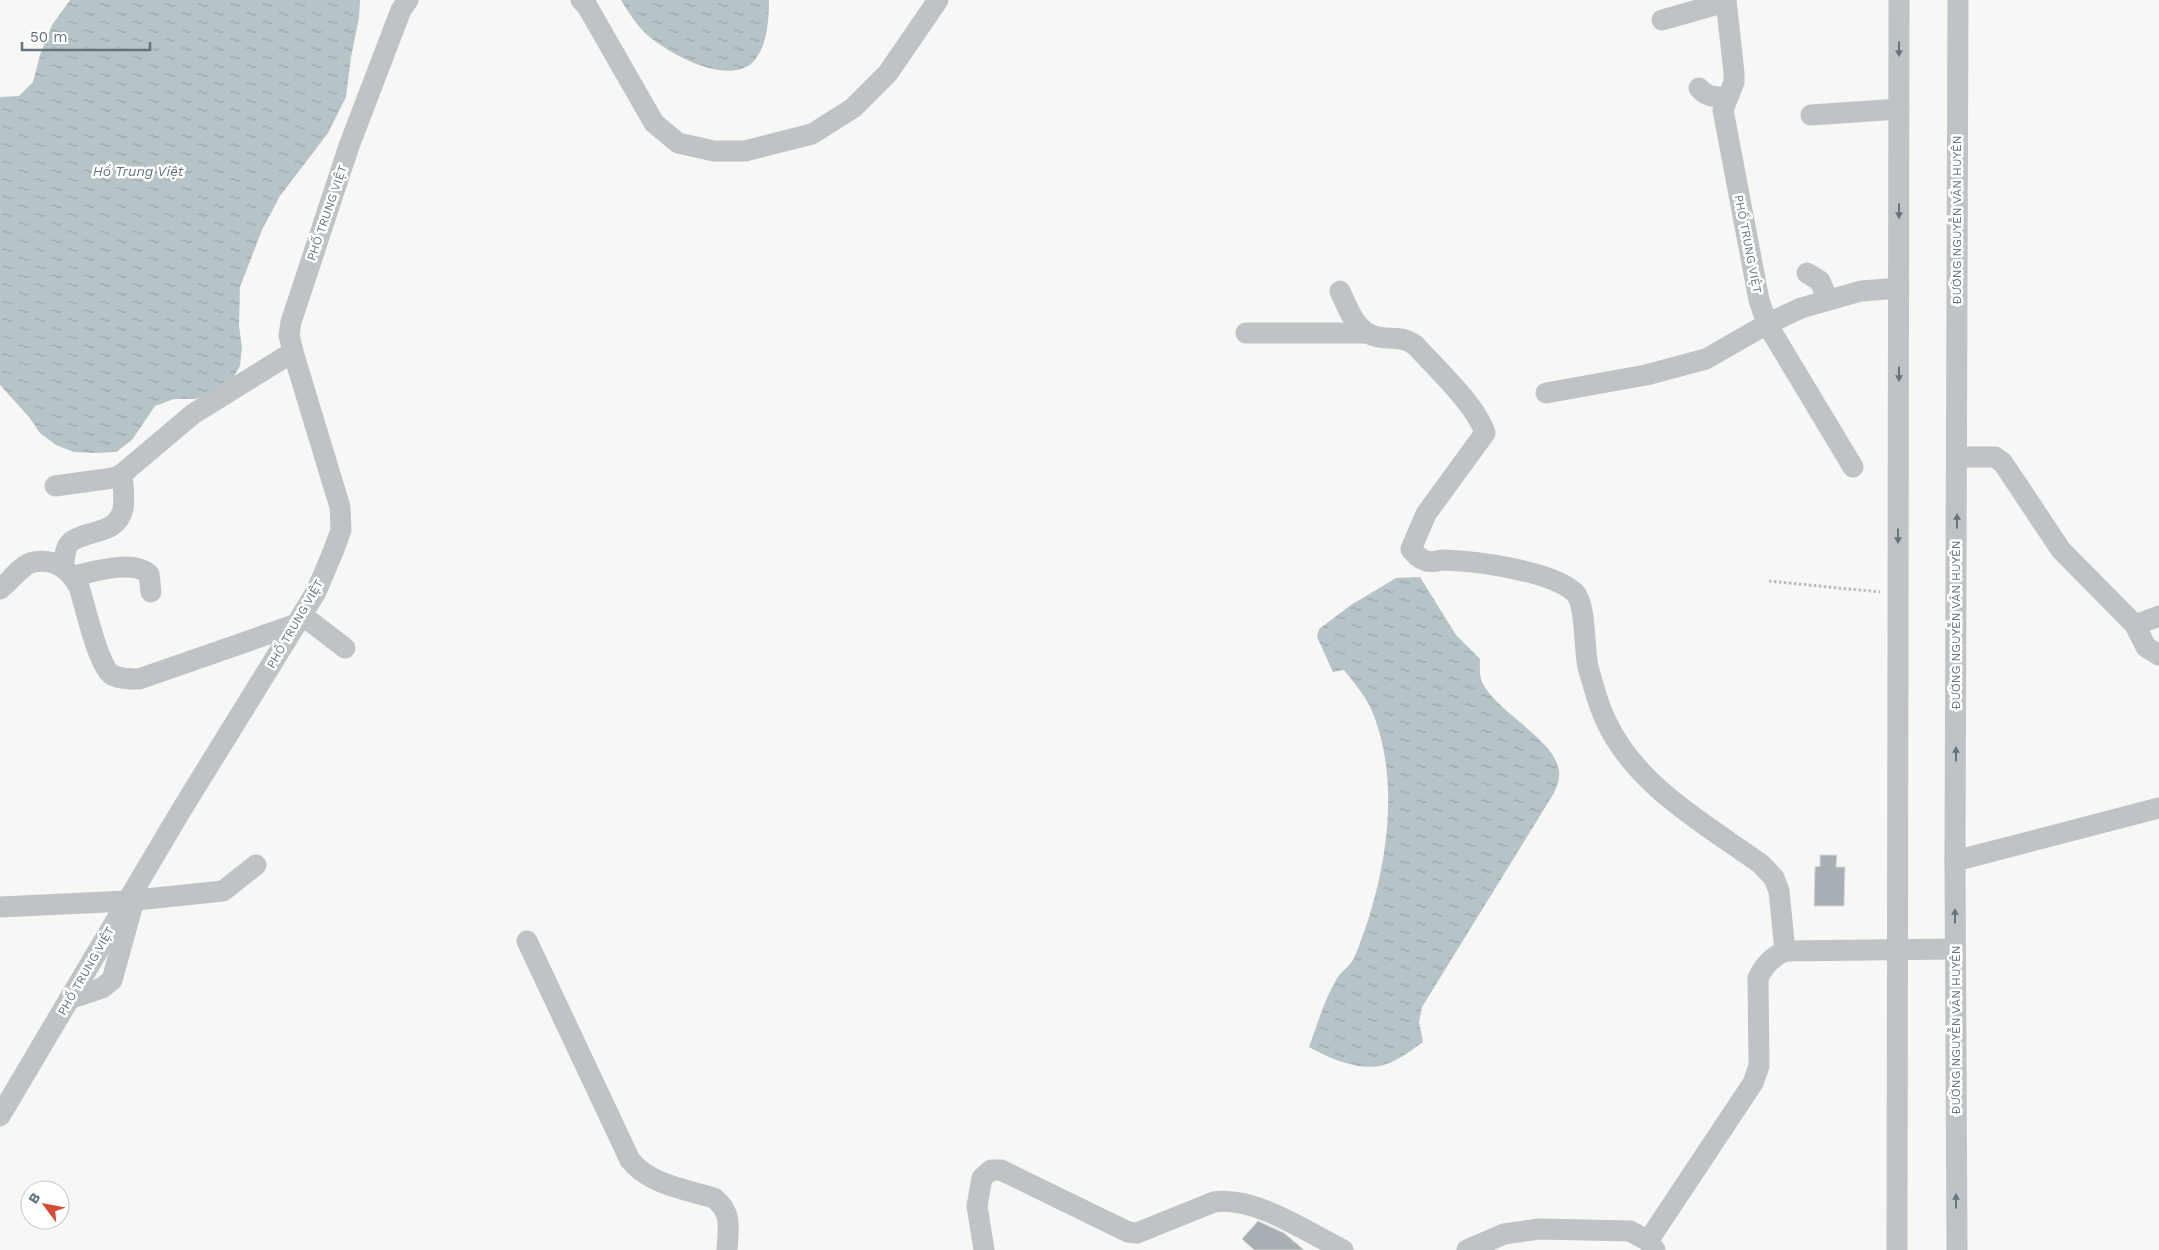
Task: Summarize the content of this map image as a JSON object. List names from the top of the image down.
{
  "streets": {
    "street": ["PHỐ TRUNG VIỆT", "ĐƯỜNG NGUYỄN VĂN HUYÊN"]
  },
  "water": ["Hồ Trung Việt"],
  "scale_bar": "50 m",
  "north": "top left"
}
